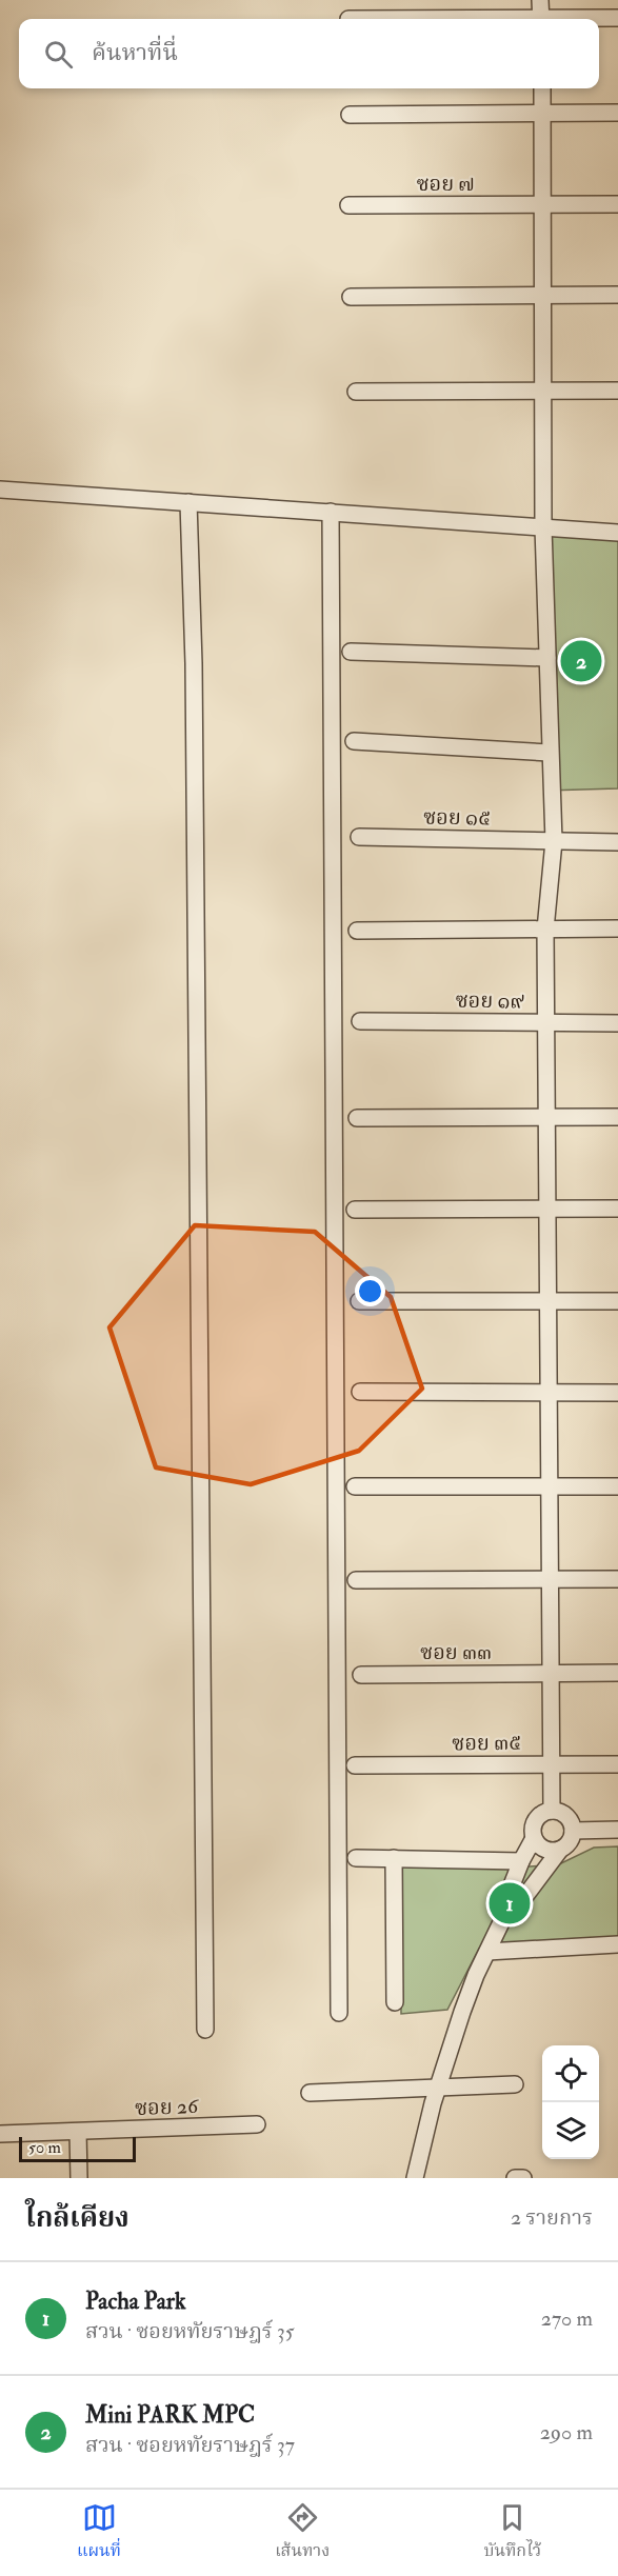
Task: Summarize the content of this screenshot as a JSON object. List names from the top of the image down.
{
  "streets": {
    "street": [
      "ซอย ๗",
      "ซอย ๑๕",
      "ซอย ๑๙",
      "ซอย ๓๓",
      "ซอย ๓๕",
      "ซอย 26"
    ]
  },
  "scale_bar": "50 m",
  "page": {
    "search": "ค้นหาที่นี่",
    "pins": ["2", "1"],
    "scale": "50 m",
    "heading": ["ใกล้เคียง", "2 รายการ"],
    "list": [
      {
        "mark": "1",
        "name": "Pacha Park",
        "note": "สวน · ซอยหทัยราษฎร์ 35",
        "value": "270 m"
      },
      {
        "mark": "2",
        "name": "Mini PARK MPC",
        "note": "สวน · ซอยหทัยราษฎร์ 37",
        "value": "290 m"
      }
    ],
    "nav": ["แผนที่", "เส้นทาง", "บันทึกไว้"]
  }
}
